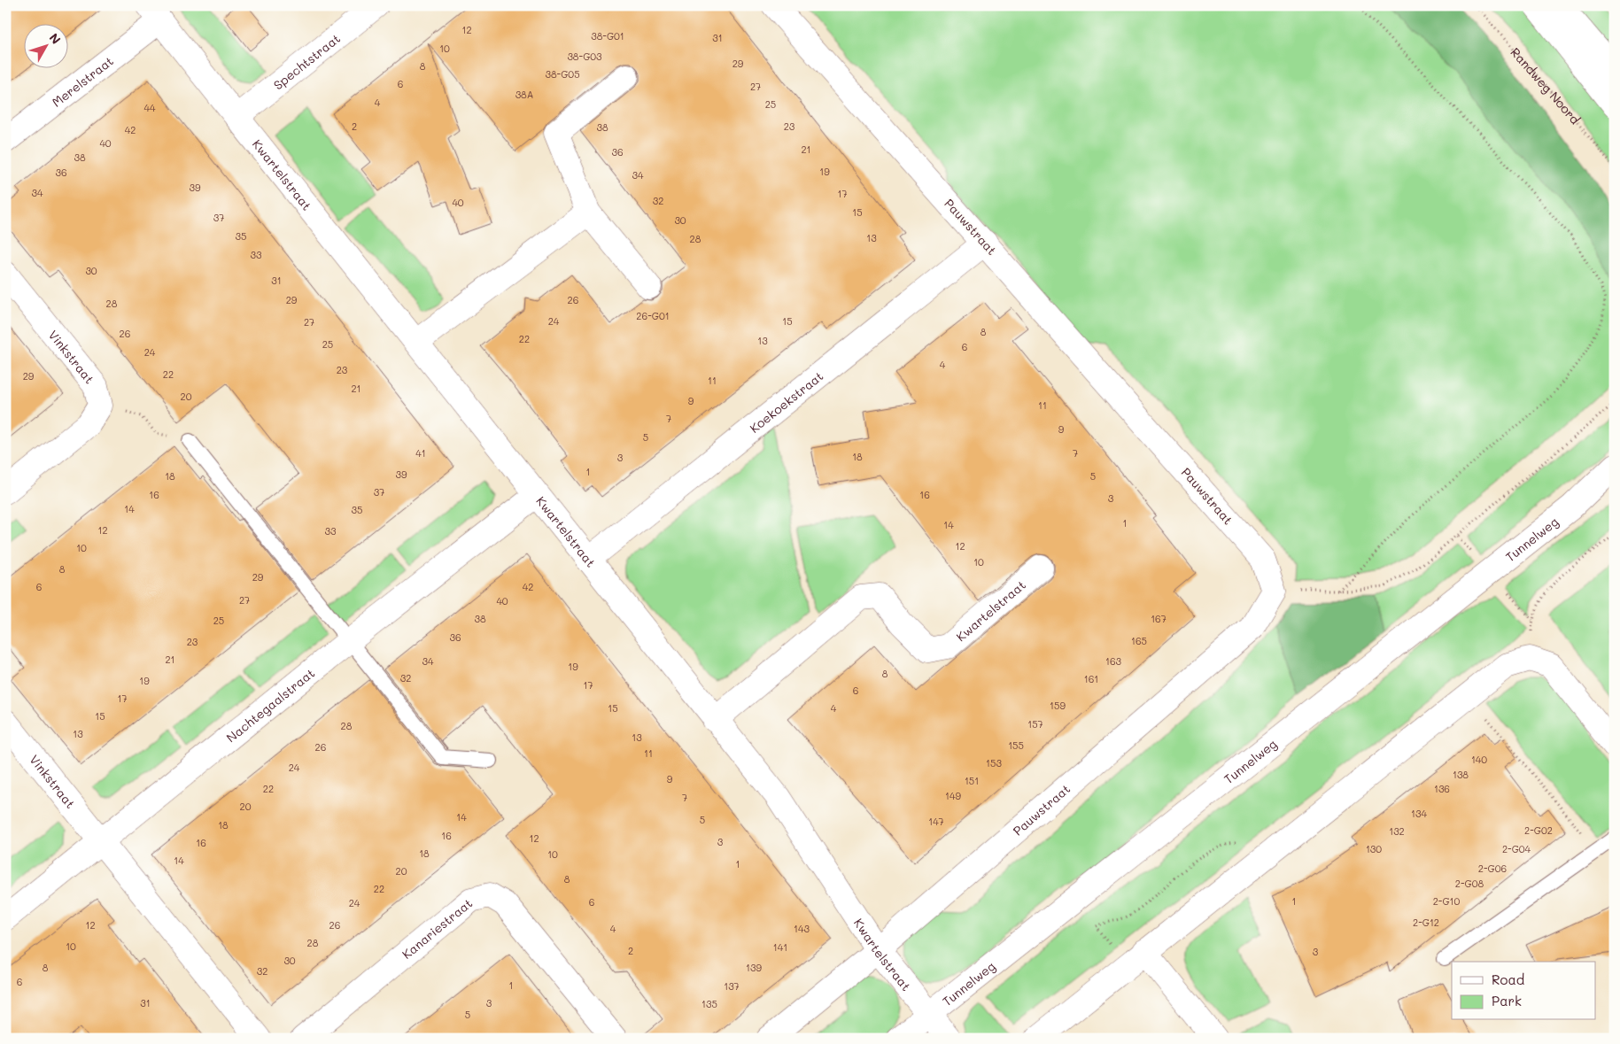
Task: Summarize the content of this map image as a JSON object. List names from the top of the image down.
{
  "streets": {
    "street": [
      "Spechtstraat",
      "Merelstraat",
      "Kwartelstraat",
      "Pauwstraat",
      "Vinkstraat",
      "Koekoekstraat",
      "Tunnelweg",
      "Nachtegaalstraat",
      "Kanariestraat"
    ],
    "path": ["Randweg Noord"]
  },
  "crossings": [
    ["Spechtstraat", "Kwartelstraat"],
    ["Merelstraat", "Kwartelstraat"],
    ["Kwartelstraat", "Pauwstraat"],
    ["Kwartelstraat", "Koekoekstraat"],
    ["Kwartelstraat", "Tunnelweg"],
    ["Kwartelstraat", "Nachtegaalstraat"],
    ["Pauwstraat", "Koekoekstraat"],
    ["Vinkstraat", "Nachtegaalstraat"]
  ],
  "house_numbers": [
    "12",
    "38-G01",
    "31",
    "10",
    "38-G03",
    "29",
    "8",
    "38-G05",
    "6",
    "27",
    "38A",
    "4",
    "25",
    "44",
    "2",
    "23",
    "38",
    "42",
    "40",
    "21",
    "36",
    "38",
    "19",
    "36",
    "34",
    "39",
    "34",
    "17",
    "32",
    "40",
    "15",
    "37",
    "30",
    "35",
    "13",
    "28",
    "33",
    "30",
    "31",
    "29",
    "26",
    "28",
    "26-G01",
    "24",
    "15",
    "27",
    "8",
    "26",
    "22",
    "13",
    "25",
    "6",
    "24",
    "4",
    "23",
    "22",
    "29",
    "11",
    "21",
    "20",
    "9",
    "11",
    "7",
    "9",
    "5",
    "41",
    "7",
    "18",
    "3",
    "1",
    "39",
    "18",
    "5",
    "37",
    "16",
    "16",
    "3",
    "14",
    "35",
    "1",
    "14",
    "12",
    "33",
    "12",
    "10",
    "10",
    "8",
    "29",
    "6",
    "42",
    "27",
    "40",
    "38",
    "167",
    "25",
    "36",
    "165",
    "23",
    "21",
    "34",
    "163",
    "19",
    "8",
    "32",
    "161",
    "19",
    "17",
    "6",
    "17",
    "159",
    "15",
    "4",
    "15",
    "157",
    "28",
    "13",
    "13",
    "155",
    "26",
    "11",
    "140",
    "153",
    "24",
    "138",
    "9",
    "151",
    "22",
    "136",
    "149",
    "7",
    "20",
    "134",
    "14",
    "5",
    "147",
    "18",
    "2-G02",
    "132",
    "16",
    "12",
    "3",
    "16",
    "130",
    "2-G04",
    "18",
    "10",
    "14",
    "1",
    "2-G06",
    "20",
    "8",
    "2-G08",
    "22",
    "1",
    "2-G10",
    "6",
    "24",
    "2-G12",
    "12",
    "26",
    "4",
    "143",
    "28",
    "10",
    "141",
    "2",
    "3",
    "30",
    "8",
    "139",
    "32",
    "6",
    "1",
    "137",
    "31",
    "3",
    "135",
    "5"
  ],
  "legend": ["Road", "Park"],
  "north": "top right"
}
